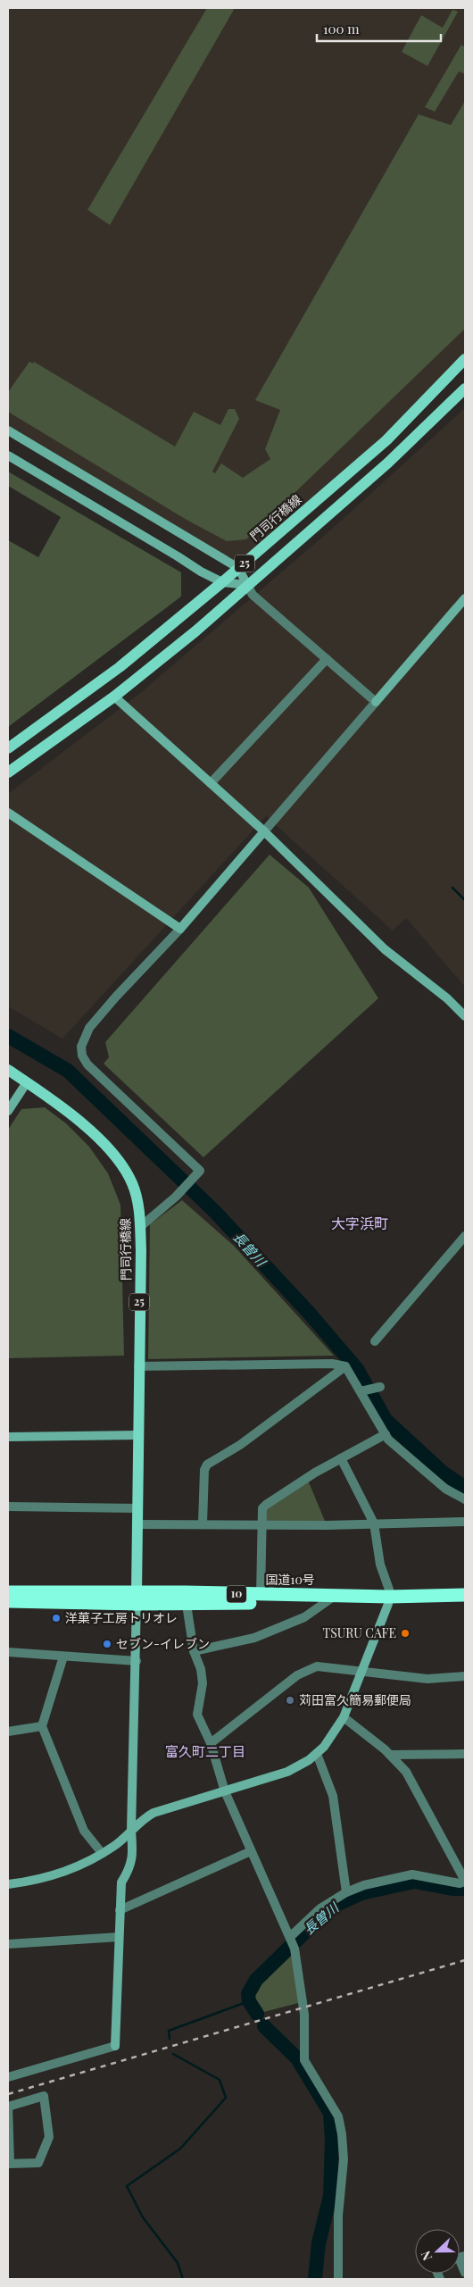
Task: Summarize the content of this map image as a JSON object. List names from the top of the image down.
{
  "streets": {
    "highway": ["国道10号", "10"],
    "main road": ["門司行橋線", "25"]
  },
  "crossings": [
    ["門司行橋線", "国道10号"]
  ],
  "districts": ["大字浜町", "富久町二丁目"],
  "water": ["長曽川"],
  "places": [
    "洋菓子工房トリオレ",
    "TSURU CAFE",
    "セブン-イレブン",
    "苅田富久簡易郵便局"
  ],
  "scale_bar": "100 m",
  "north": "left"
}
